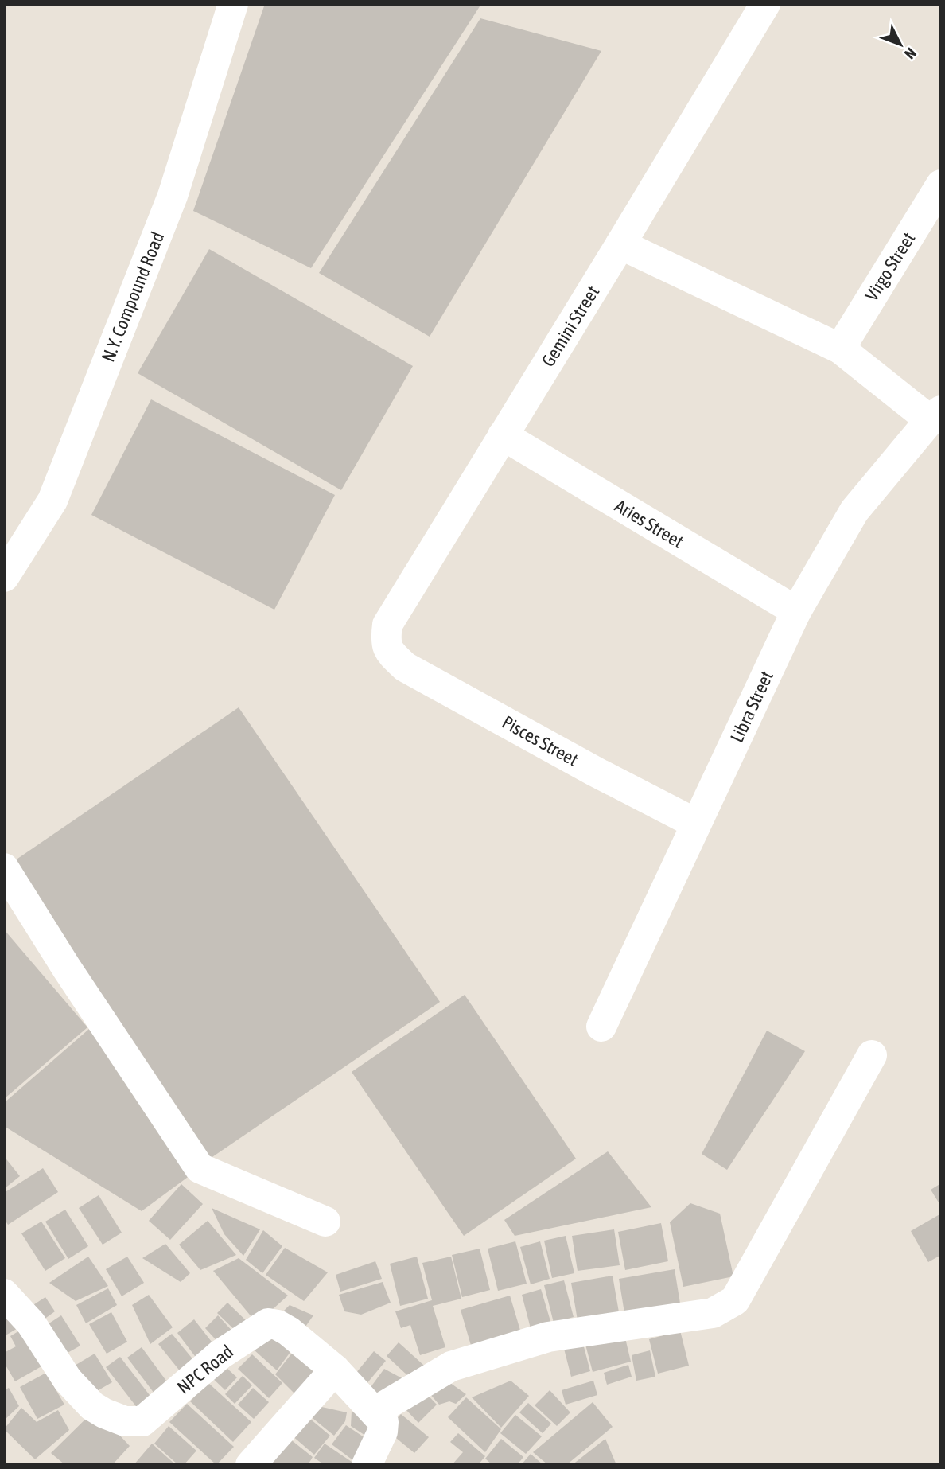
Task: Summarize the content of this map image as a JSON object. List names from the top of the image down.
{
  "streets": {
    "street": [
      "Virgo Street",
      "N.Y. Compound Road",
      "Gemini Street",
      "Aries Street",
      "Libra Street",
      "Pisces Street",
      "NPC Road"
    ]
  },
  "crossings": [
    ["Gemini Street", "Aries Street"],
    ["Gemini Street", "Pisces Street"],
    ["Aries Street", "Libra Street"],
    ["Libra Street", "Pisces Street"]
  ],
  "north": "bottom right"
}
